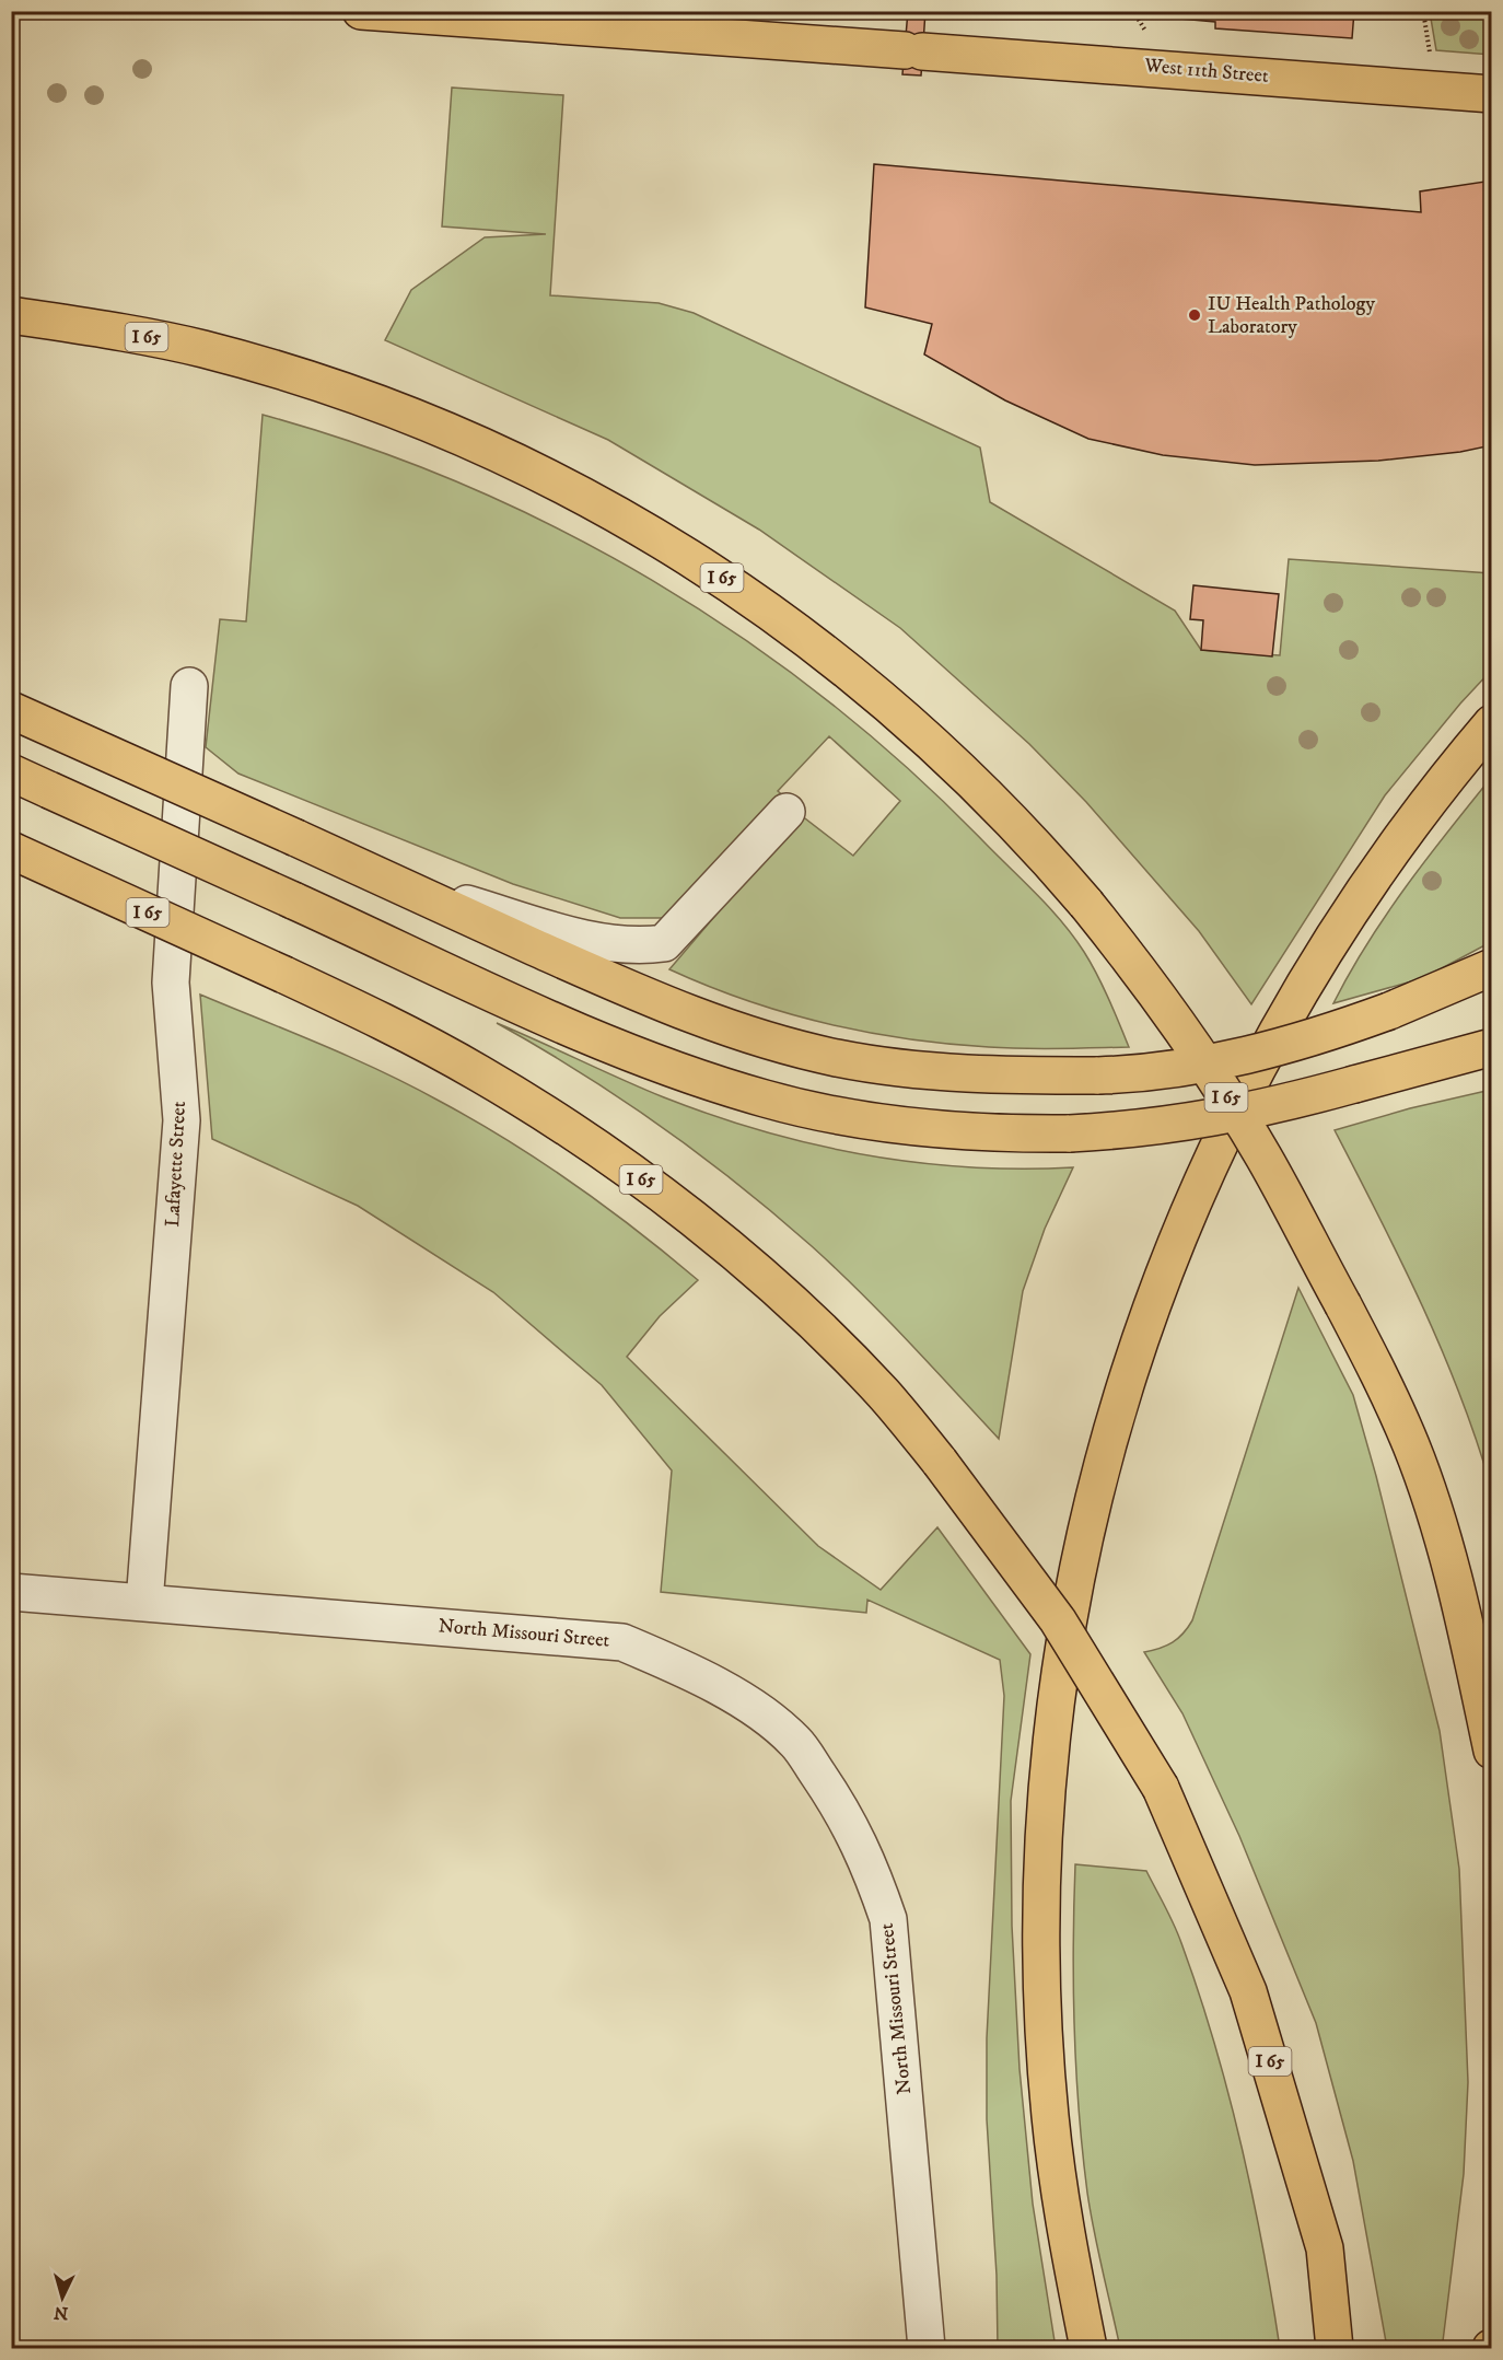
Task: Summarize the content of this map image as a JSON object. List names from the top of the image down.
{
  "streets": {
    "main road": ["West 11th Street", "I 65"],
    "street": ["Lafayette Street", "North Missouri Street"]
  },
  "crossings": [
    ["Lafayette Street", "North Missouri Street"]
  ],
  "places": ["IU Health Pathology Laboratory"],
  "north": "bottom"
}
